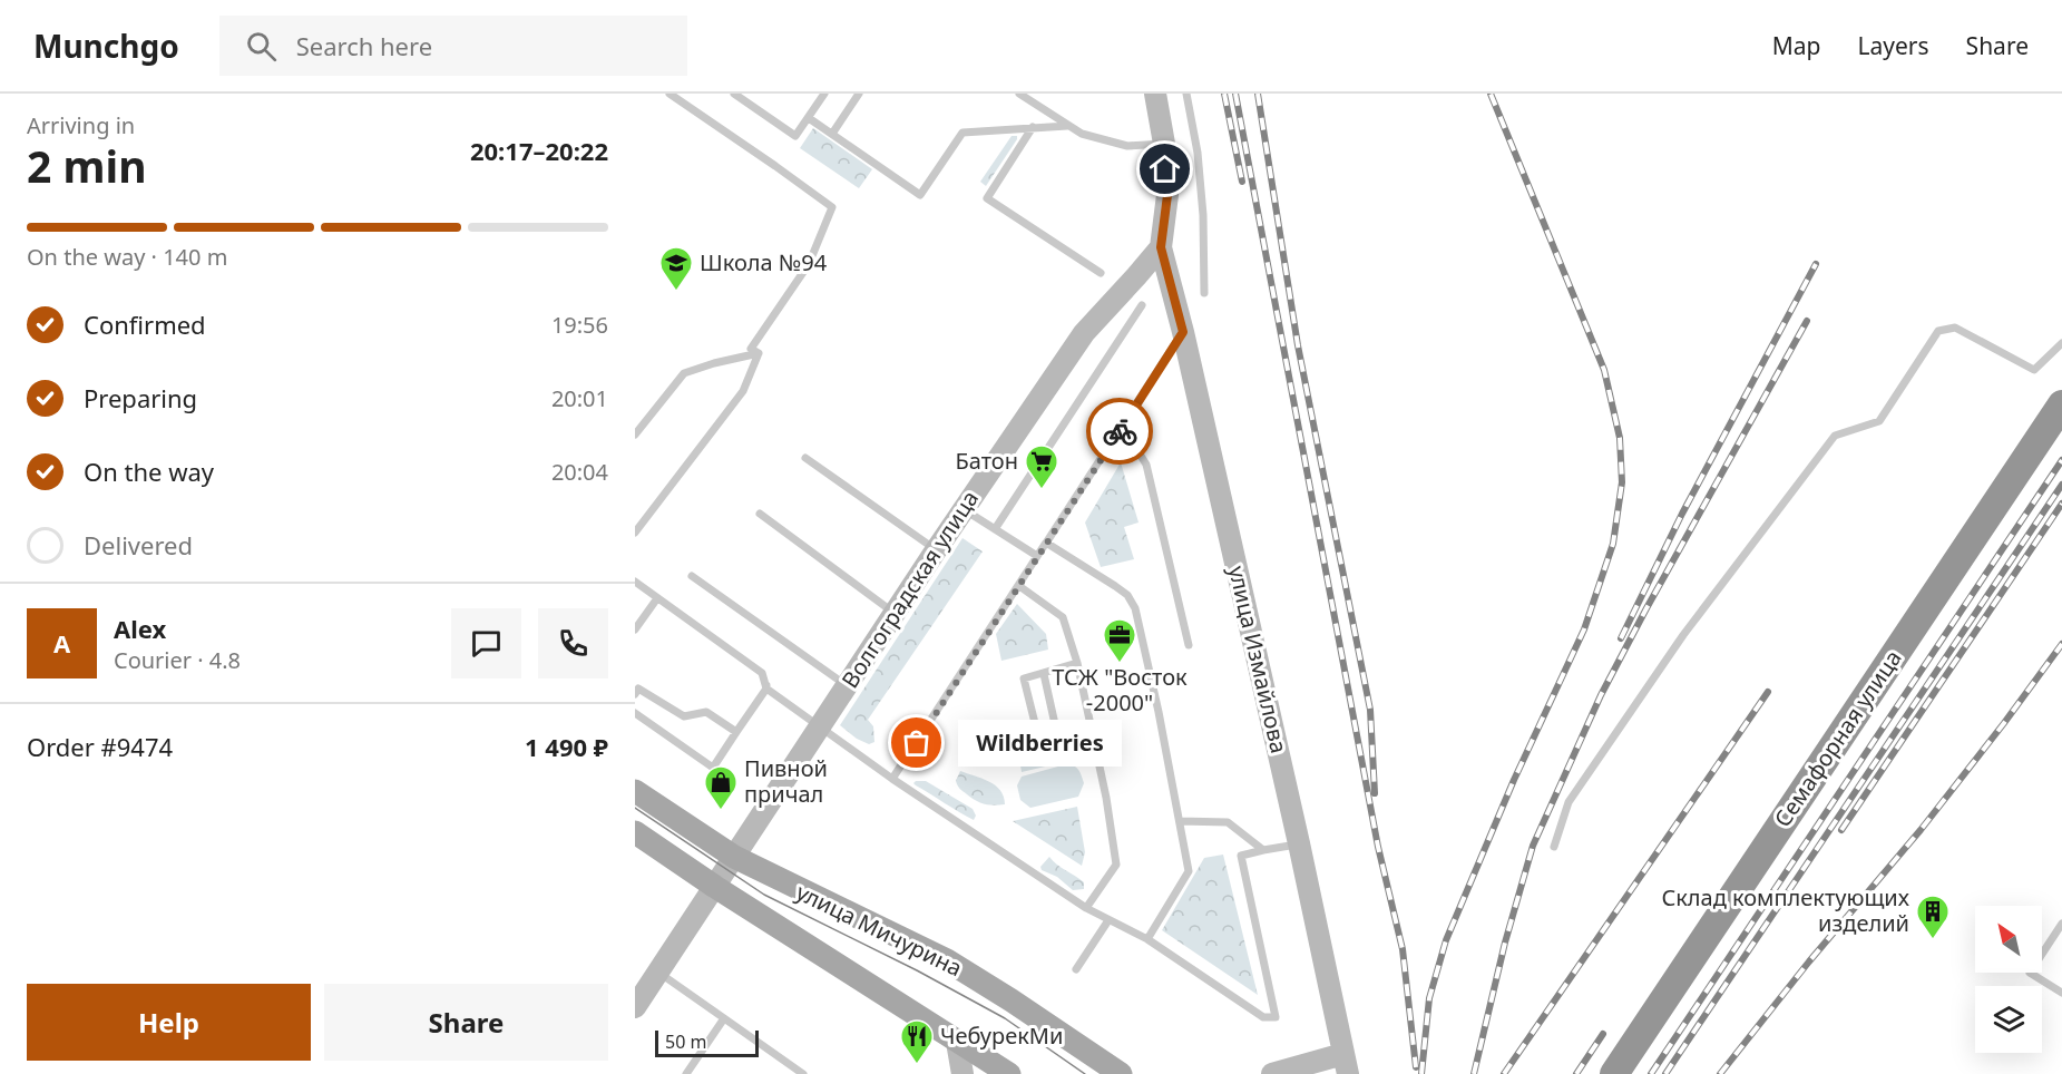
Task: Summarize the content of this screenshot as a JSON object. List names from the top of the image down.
{
  "streets": {
    "highway": ["Семафорная улица"],
    "main road": ["Волгоградская улица", "улица Измайлова", "улица Мичурина"]
  },
  "crossings": [
    ["Волгоградская улица", "улица Измайлова"],
    ["Волгоградская улица", "улица Мичурина"]
  ],
  "places": {
    "school or university": ["Школа №94"],
    "supermarket": ["Батон"],
    "office": ["ТСЖ \"Восток -2000\""],
    "other": ["Wildberries"],
    "shop": ["Пивной причал"],
    "building": ["Склад комплектующих изделий"],
    "restaurant": ["ЧебурекМи"]
  },
  "scale_bar": "50 m",
  "north": "top left",
  "page": {
    "header": "Munchgo",
    "search": "Search here",
    "nav": ["Map", "Layers", "Share"],
    "heading": ["2 min", "Arriving in", "20:17–20:22"],
    "panel": [
      "Alex",
      "Courier · 4.8",
      "Order #9474",
      "1 490 ₽"
    ],
    "bar": "On the way · 140 m",
    "list": [
      ["Confirmed", "19:56"],
      ["Preparing", "20:01"],
      ["On the way", "20:04"],
      "Delivered"
    ],
    "round": "A",
    "bubble": "Wildberries",
    "buttons": ["Help", "Share"],
    "scale": "50 m"
  }
}
